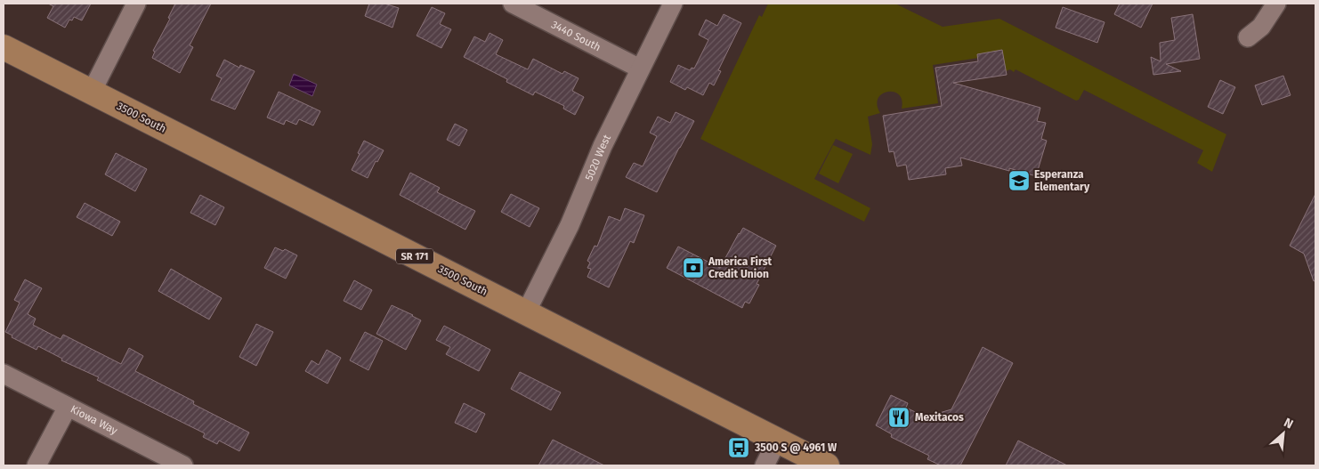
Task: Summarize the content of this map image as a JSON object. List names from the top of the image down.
{
  "streets": {
    "main road": ["3500 South", "SR 171"],
    "street": ["3440 South", "5020 West", "Kiowa Way"]
  },
  "crossings": [
    ["3440 South", "5020 West"],
    ["3500 South", "5020 West"]
  ],
  "places": {
    "school or university": ["Esperanza Elementary"],
    "bank": ["America First Credit Union"],
    "restaurant": ["Mexitacos"],
    "bus stop": ["3500 S @ 4961 W"]
  },
  "north": "top right"
}
